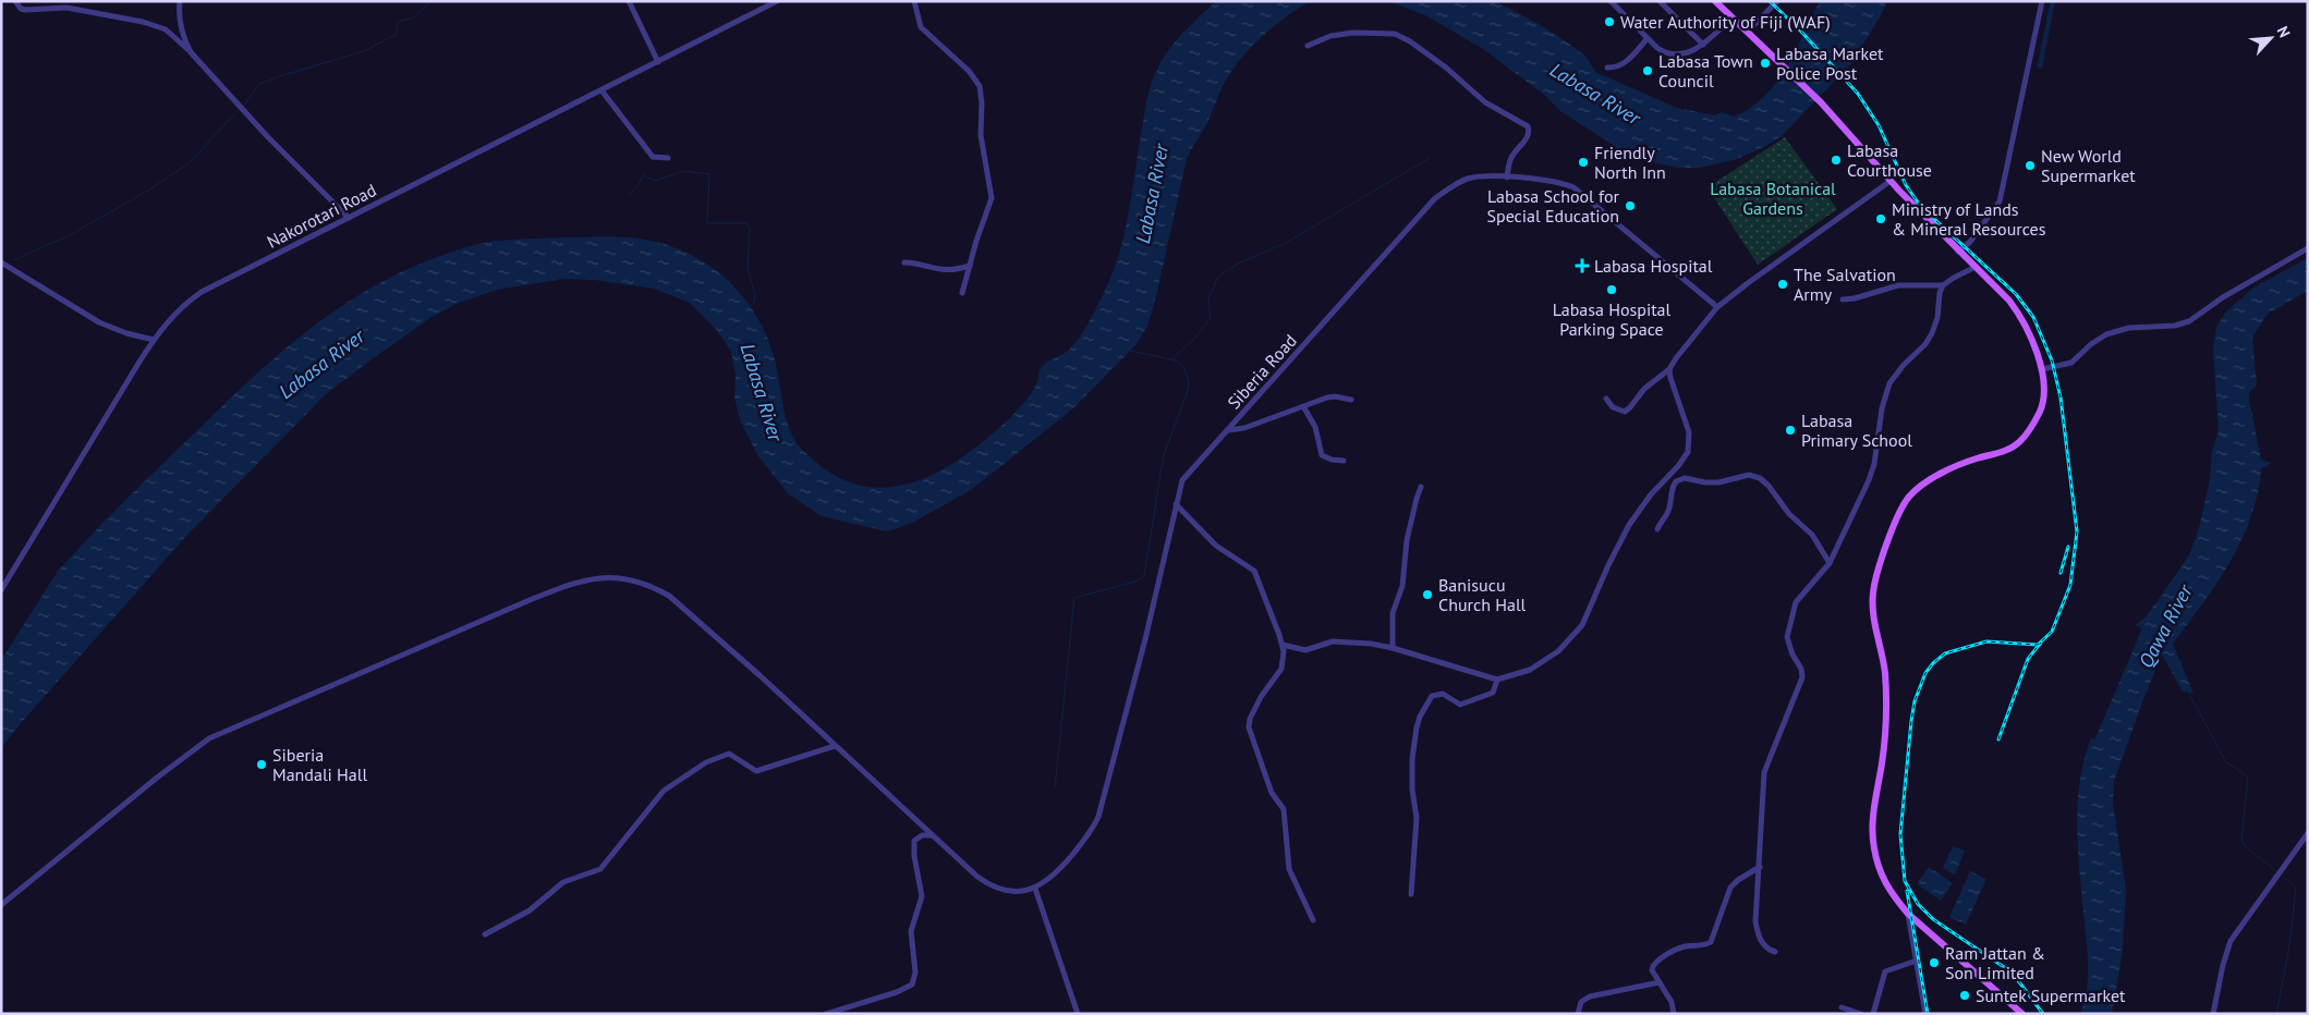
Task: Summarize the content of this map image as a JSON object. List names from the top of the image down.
{
  "streets": {
    "street": ["Nakorotari Road", "Siberia Road"]
  },
  "water": ["Labasa River", "Qawa River"],
  "parks": ["Labasa Botanical Gardens"],
  "places": {
    "other": [
      "Water Authority of Fiji (WAF)",
      "Labasa Market Police Post",
      "Labasa Town Council",
      "Labasa Courthouse",
      "Friendly North Inn",
      "New World Supermarket",
      "Labasa School for Special Education",
      "Ministry of Lands & Mineral Resources",
      "The Salvation Army",
      "Labasa Hospital Parking Space",
      "Labasa Primary School",
      "Banisucu Church Hall",
      "Siberia Mandali Hall",
      "Ram Jattan & Son Limited",
      "Suntek Supermarket"
    ],
    "health": ["Labasa Hospital"]
  },
  "north": "top right"
}
